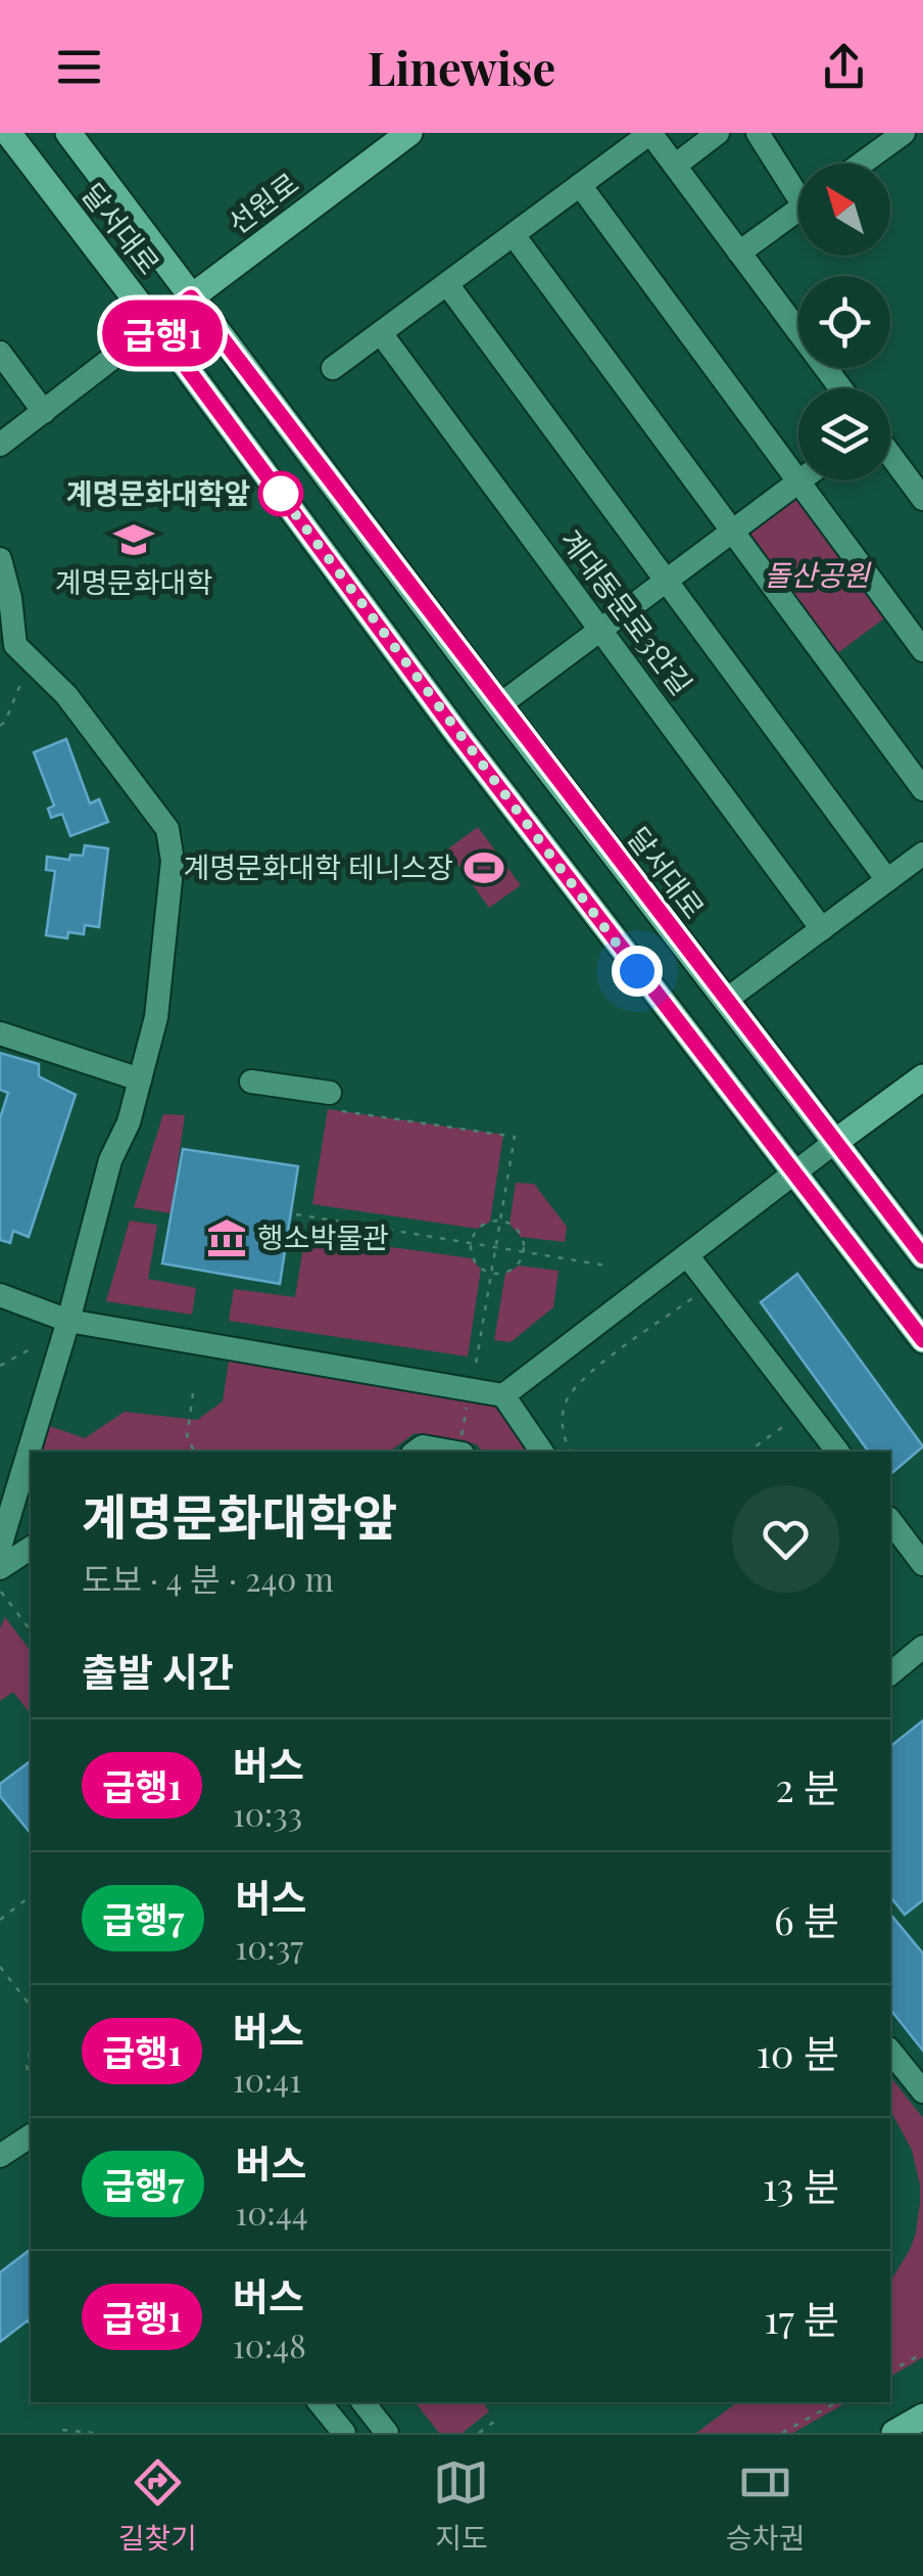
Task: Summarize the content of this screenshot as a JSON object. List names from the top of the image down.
{
  "streets": {
    "main road": ["선원로", "달서대로"],
    "street": ["계대동문로3안길"]
  },
  "crossings": [
    ["선원로", "달서대로"]
  ],
  "parks": ["돌산공원"],
  "places": {
    "other": ["계명문화대학앞"],
    "school or university": ["계명문화대학"],
    "sports": ["계명문화대학 테니스장"],
    "museum": ["행소박물관"]
  },
  "lines": ["bus line 급행1"],
  "north": "top left",
  "page": {
    "header": "Linewise",
    "on_map": "급행1",
    "heading": [
      ["계명문화대학앞", "도보 · 4 분 · 240 m"],
      "출발 시간"
    ],
    "list": [
      {
        "mark": "급행1",
        "name": "버스",
        "note": "10:33",
        "value": "2 분"
      },
      {
        "mark": "급행7",
        "name": "버스",
        "note": "10:37",
        "value": "6 분"
      },
      {
        "mark": "급행1",
        "name": "버스",
        "note": "10:41",
        "value": "10 분"
      },
      {
        "mark": "급행7",
        "name": "버스",
        "note": "10:44",
        "value": "13 분"
      },
      {
        "mark": "급행1",
        "name": "버스",
        "note": "10:48",
        "value": "17 분"
      }
    ],
    "tabs": ["길찾기", "지도", "승차권"]
  }
}
